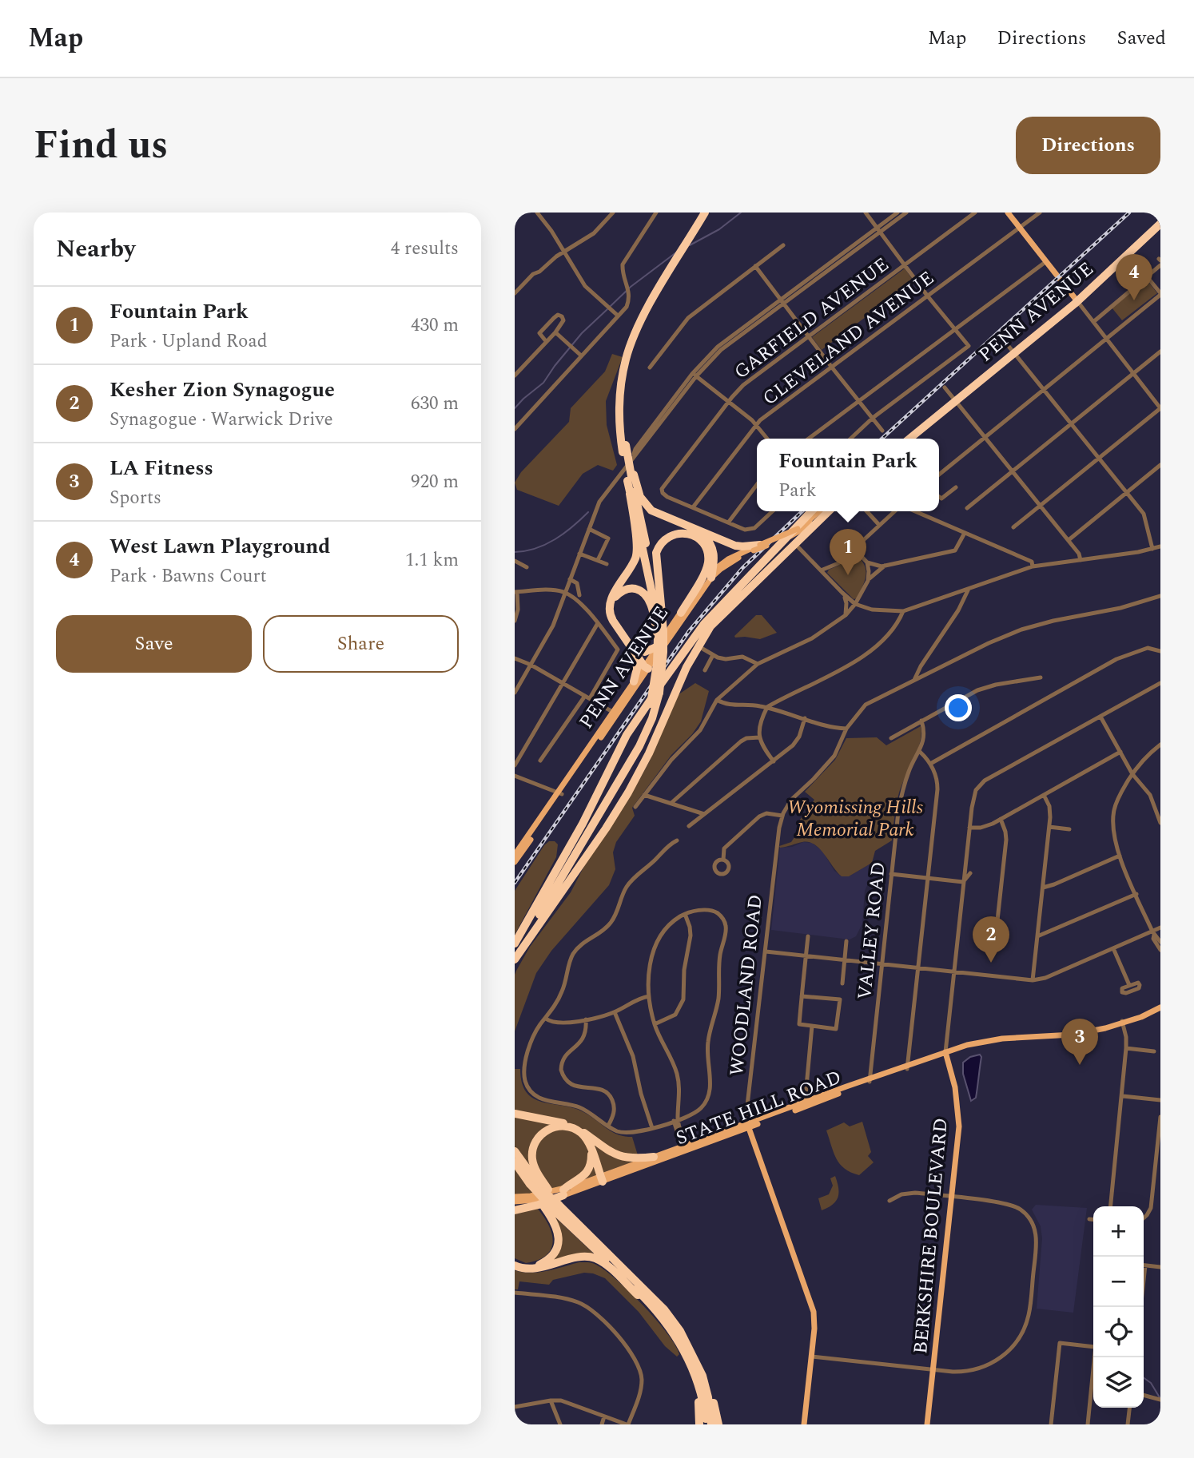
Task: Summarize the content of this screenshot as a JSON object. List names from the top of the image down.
{
  "streets": {
    "highway": ["PENN AVENUE"],
    "main road": ["WOODLAND ROAD", "STATE HILL ROAD", "BERKSHIRE BOULEVARD"],
    "street": ["GARFIELD AVENUE", "CLEVELAND AVENUE", "VALLEY ROAD"]
  },
  "crossings": [
    ["GARFIELD AVENUE", "CLEVELAND AVENUE"],
    ["VALLEY ROAD", "STATE HILL ROAD"],
    ["WOODLAND ROAD", "STATE HILL ROAD"],
    ["STATE HILL ROAD", "BERKSHIRE BOULEVARD"]
  ],
  "parks": ["Wyomissing Hills Memorial Park"],
  "page": {
    "header": "Map",
    "nav": ["Map", "Directions", "Saved"],
    "title": "Find us",
    "buttons": [
      "Directions",
      ["Save", "Share"]
    ],
    "heading": ["Nearby", "4 results"],
    "pins": [
      "4",
      "1",
      "2",
      "3"
    ],
    "list": [
      {
        "mark": "1",
        "name": "Fountain Park",
        "note": "Park · Upland Road",
        "value": "430 m"
      },
      {
        "mark": "2",
        "name": "Kesher Zion Synagogue",
        "note": "Synagogue · Warwick Drive",
        "value": "630 m"
      },
      {
        "mark": "3",
        "name": "LA Fitness",
        "note": "Sports",
        "value": "920 m"
      },
      {
        "mark": "4",
        "name": "West Lawn Playground",
        "note": "Park · Bawns Court",
        "value": "1.1 km"
      }
    ],
    "popup": ["Fountain Park", "Park"],
    "map_buttons": ["+", "−"]
  }
}
